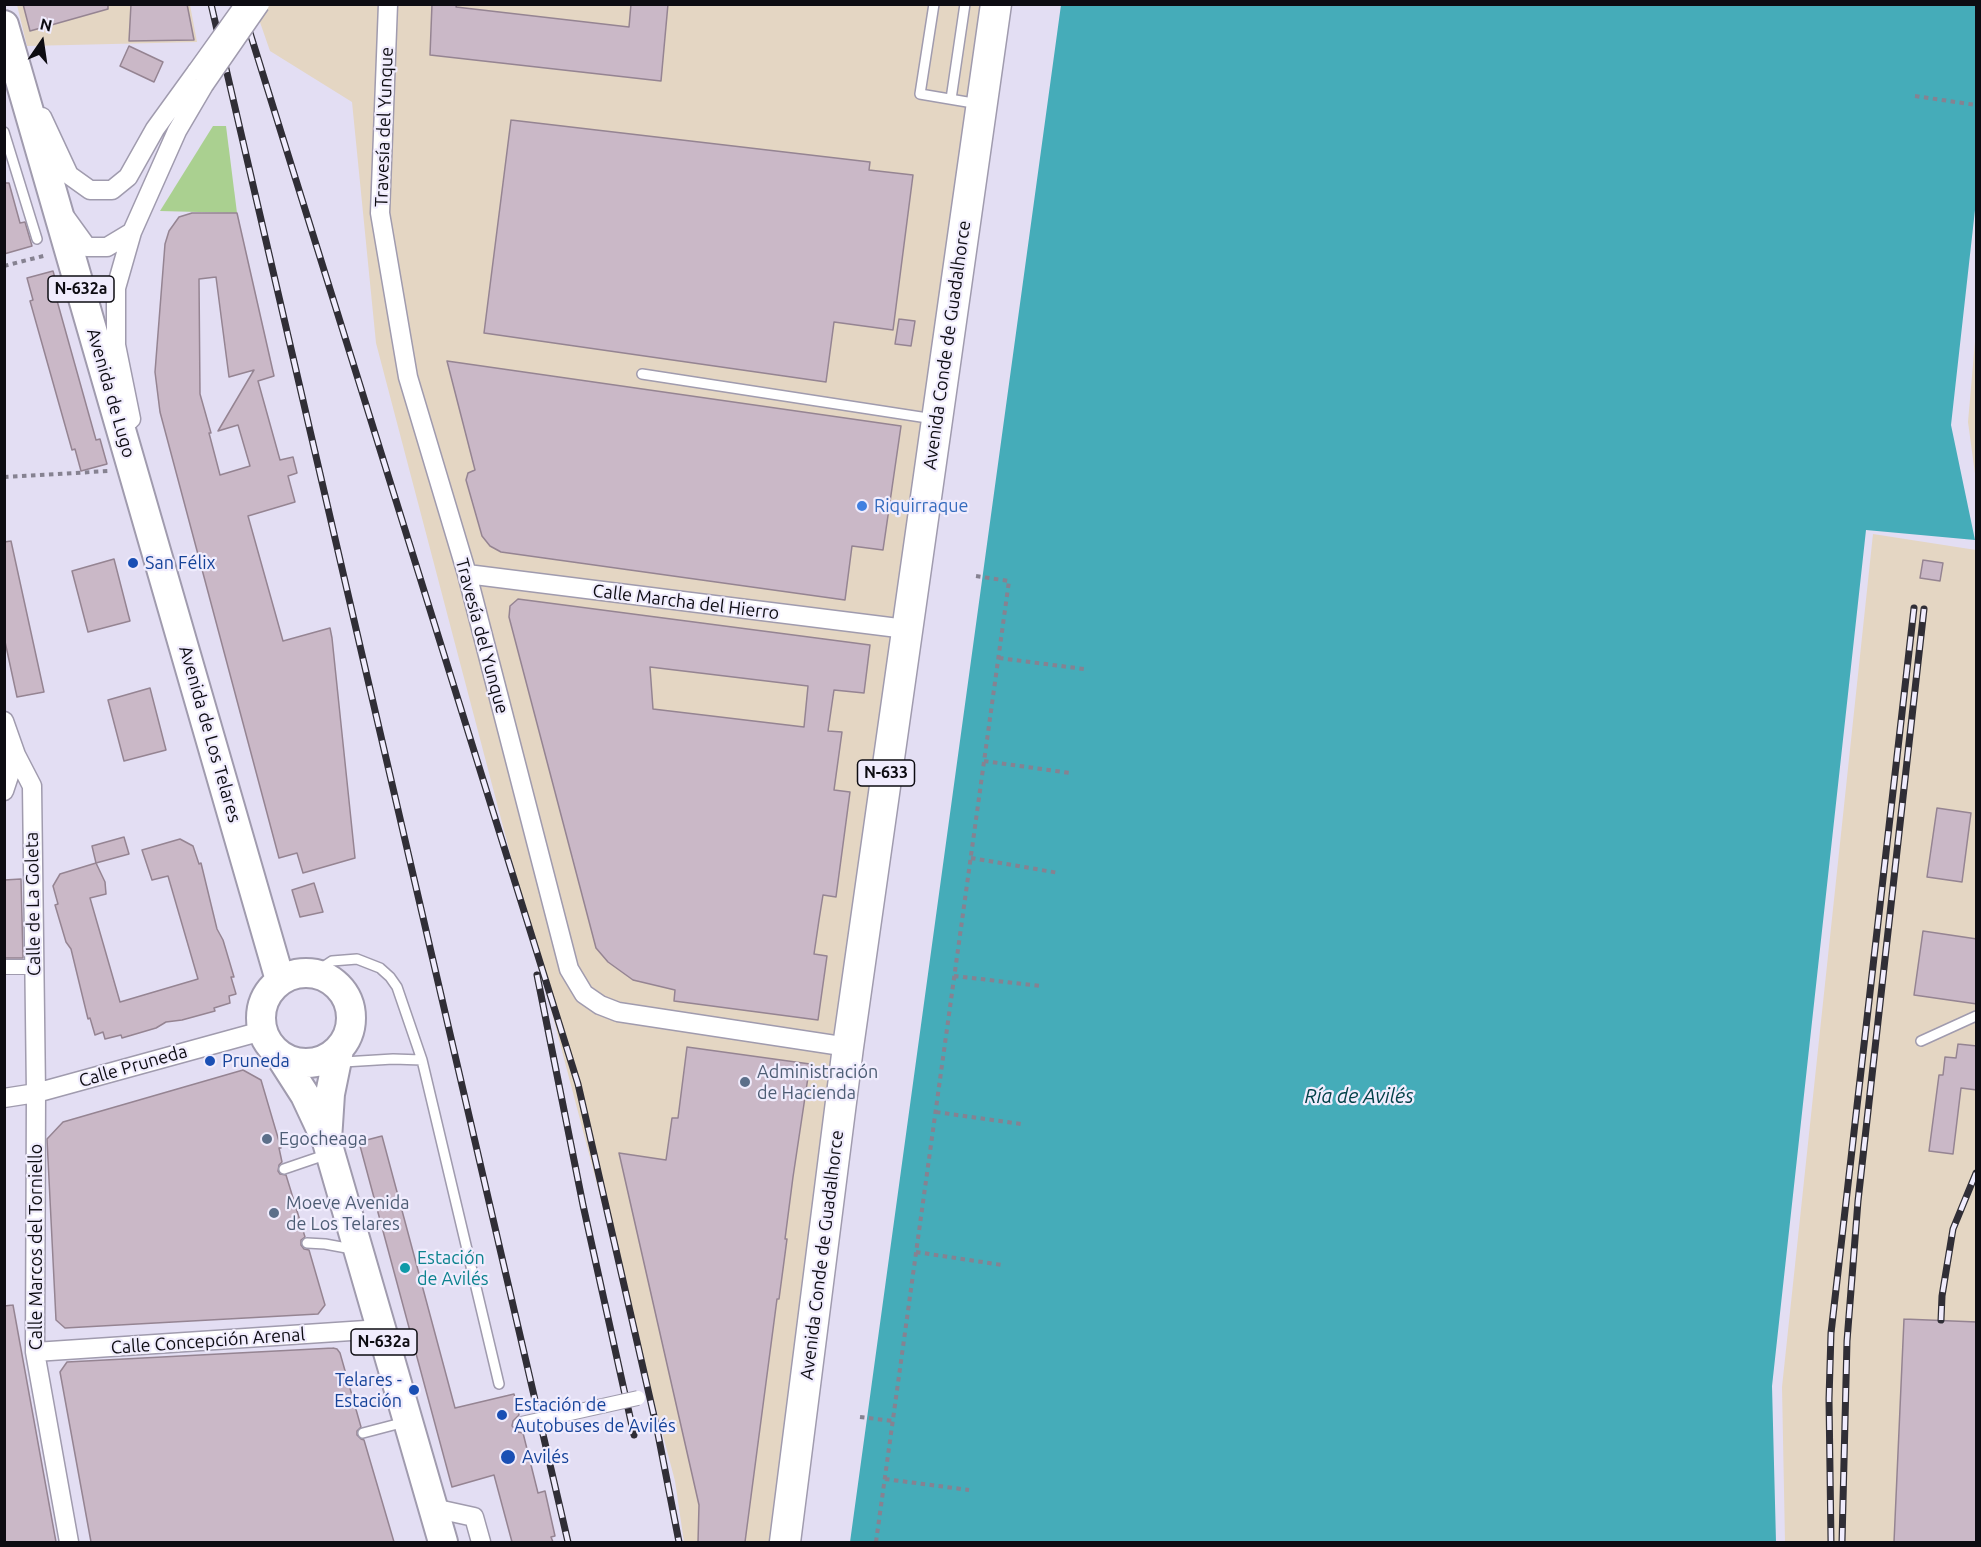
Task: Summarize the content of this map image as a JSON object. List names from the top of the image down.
{
  "streets": {
    "highway": ["Avenida Conde de Guadalhorce", "N-633"],
    "main road": ["N-632a", "Avenida de Lugo", "Avenida de Los Telares"],
    "street": [
      "Travesía del Yunque",
      "Calle Marcha del Hierro",
      "Calle de La Goleta",
      "Calle Pruneda",
      "Calle Marcos del Torniello",
      "Calle Concepción Arenal"
    ]
  },
  "crossings": [
    ["Travesía del Yunque", "Avenida Conde de Guadalhorce"],
    ["Travesía del Yunque", "Calle Marcha del Hierro"],
    ["N-632a", "Avenida de Los Telares"],
    ["N-632a", "Calle Pruneda"],
    ["N-632a", "Calle Concepción Arenal"],
    ["Avenida Conde de Guadalhorce", "Calle Marcha del Hierro"],
    ["Avenida de Lugo", "Avenida de Los Telares"],
    ["Avenida de Los Telares", "Calle Pruneda"],
    ["Calle de La Goleta", "Calle Pruneda"],
    ["Calle de La Goleta", "Calle Marcos del Torniello"],
    ["Calle Pruneda", "Calle Marcos del Torniello"],
    ["Calle Marcos del Torniello", "Calle Concepción Arenal"]
  ],
  "water": ["Ría de Avilés"],
  "places": [
    "Riquirraque",
    "San Félix",
    "Pruneda",
    "Administración de Hacienda",
    "Egocheaga",
    "Moeve Avenida de Los Telares",
    "Estación de Avilés",
    "Telares - Estación",
    "Estación de Autobuses de Avilés",
    "Avilés"
  ],
  "north": "top"
}
